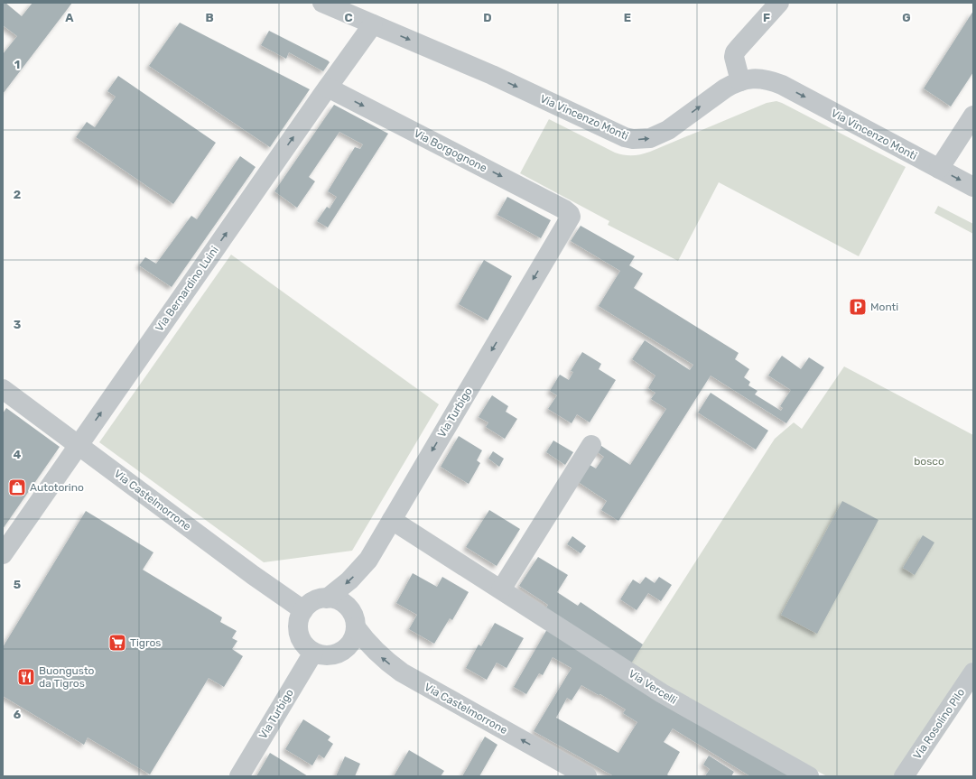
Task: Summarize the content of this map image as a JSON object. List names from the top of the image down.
{
  "streets": {
    "street": [
      "Via Vincenzo Monti",
      "Via Borgognone",
      "Via Bernardino Luini",
      "Via Turbigo",
      "Via Castelmorrone",
      "Via Vercelli",
      "Via Rosolino Pilo"
    ]
  },
  "crossings": [
    ["Via Vincenzo Monti", "Via Bernardino Luini"],
    ["Via Borgognone", "Via Bernardino Luini"],
    ["Via Borgognone", "Via Turbigo"],
    ["Via Bernardino Luini", "Via Castelmorrone"],
    ["Via Turbigo", "Via Castelmorrone"],
    ["Via Turbigo", "Via Vercelli"]
  ],
  "one_way": [
    "Via Vincenzo Monti",
    "Via Borgognone",
    "Via Bernardino Luini",
    "Via Castelmorrone"
  ],
  "parks": ["bosco"],
  "places": {
    "parking": ["Monti"],
    "shop": ["Autotorino"],
    "supermarket": ["Tigros"],
    "restaurant": ["Buongusto da Tigros"]
  },
  "grid": {
    "columns": [
      "A",
      "B",
      "C",
      "D",
      "E",
      "F",
      "G"
    ],
    "rows": [
      "1",
      "2",
      "3",
      "4",
      "5",
      "6"
    ]
  }
}
